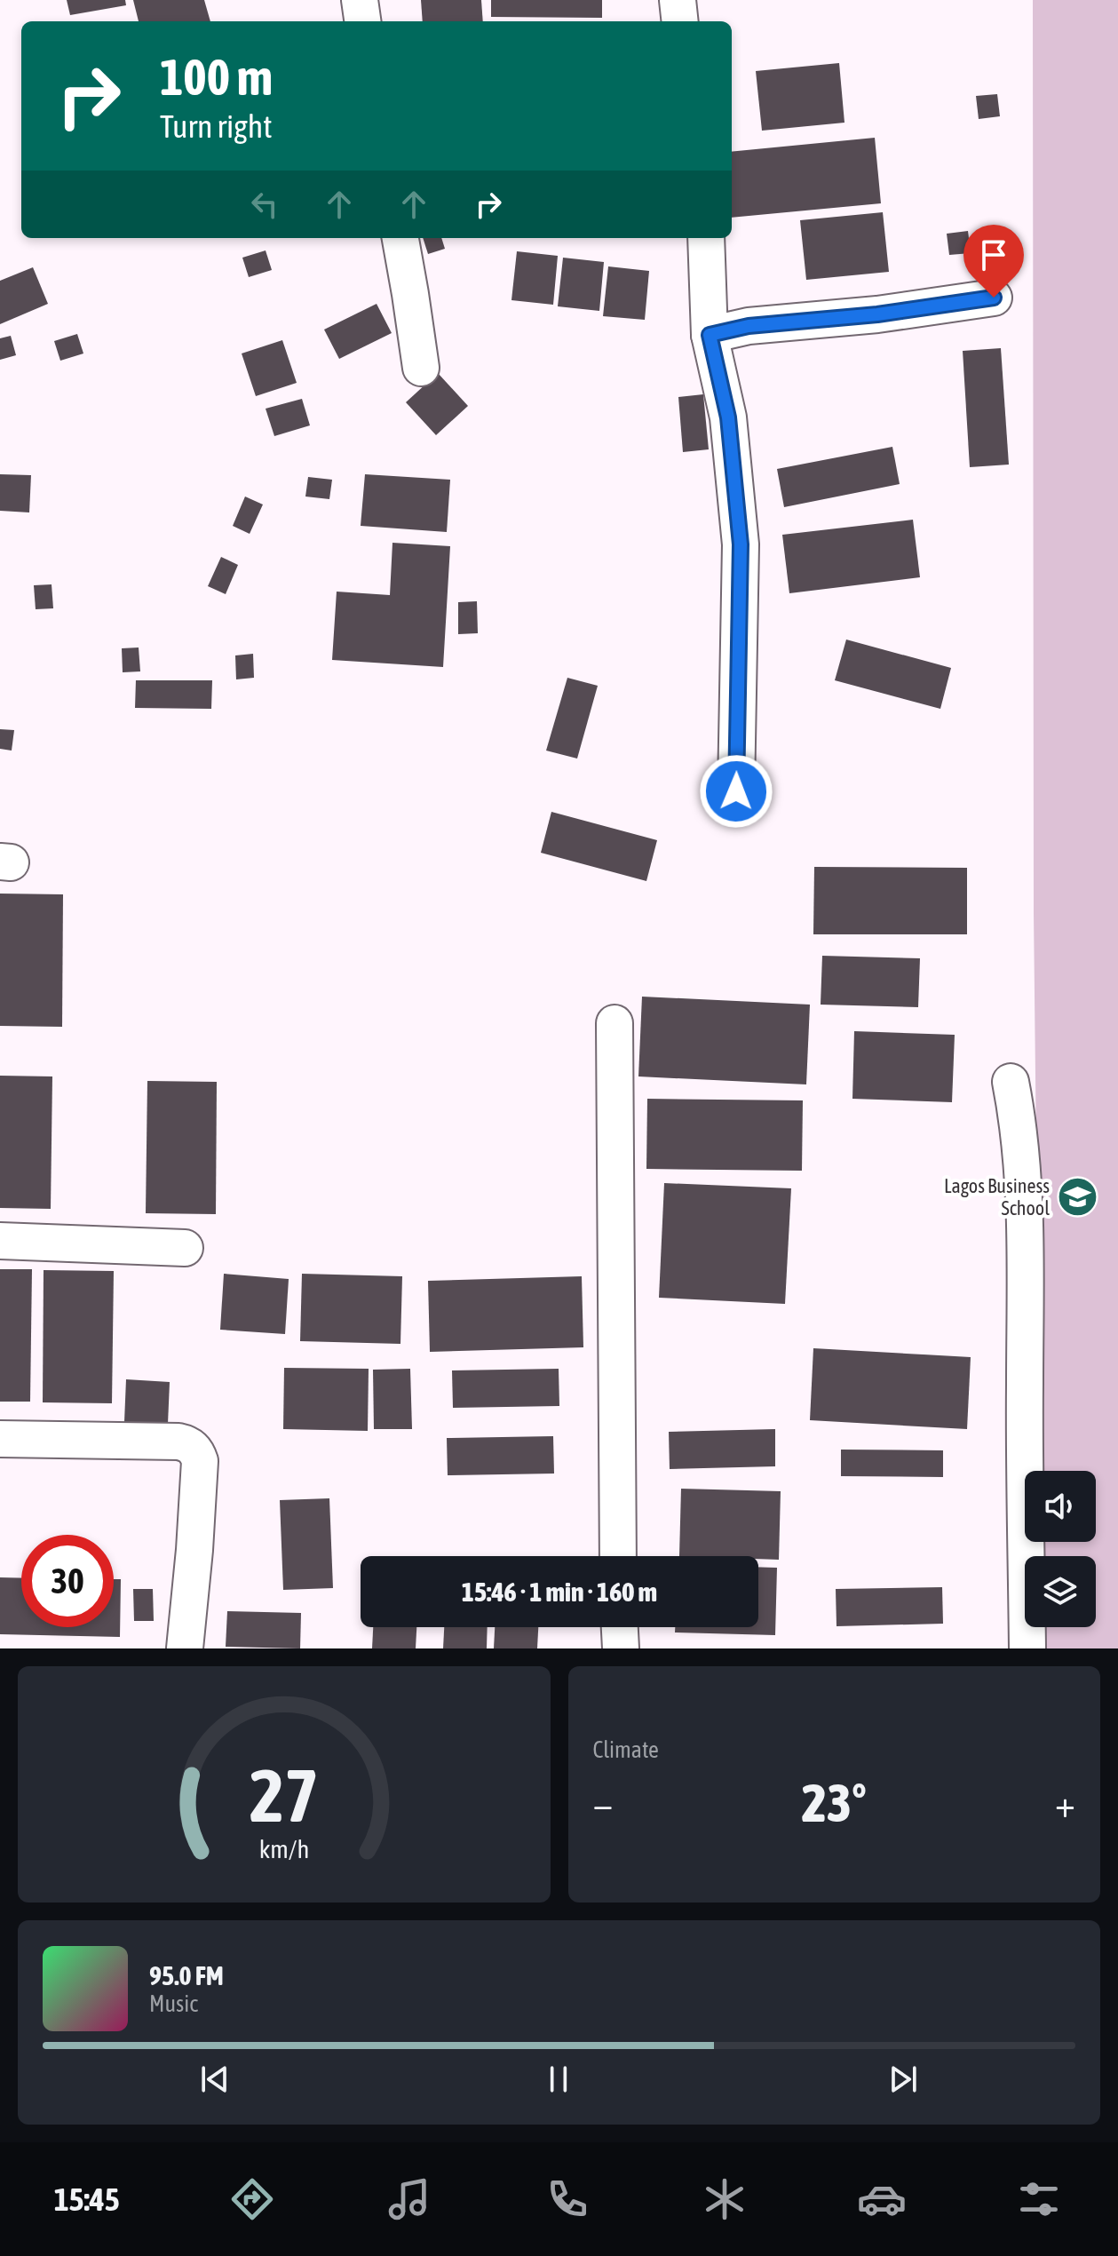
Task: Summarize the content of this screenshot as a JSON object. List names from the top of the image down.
{
  "places": {
    "school or university": ["Lagos Business School"]
  },
  "page": {
    "turn": ["100 m", "Turn right"],
    "limit": "30",
    "trip": "15:46 · 1 min · 160 m",
    "tile": "Climate",
    "heat": ["−", "23°", "+"],
    "song": ["95.0 FM", "Music"],
    "tabs": "15:45",
    "gauge": ["27", "km/h"]
  }
}
